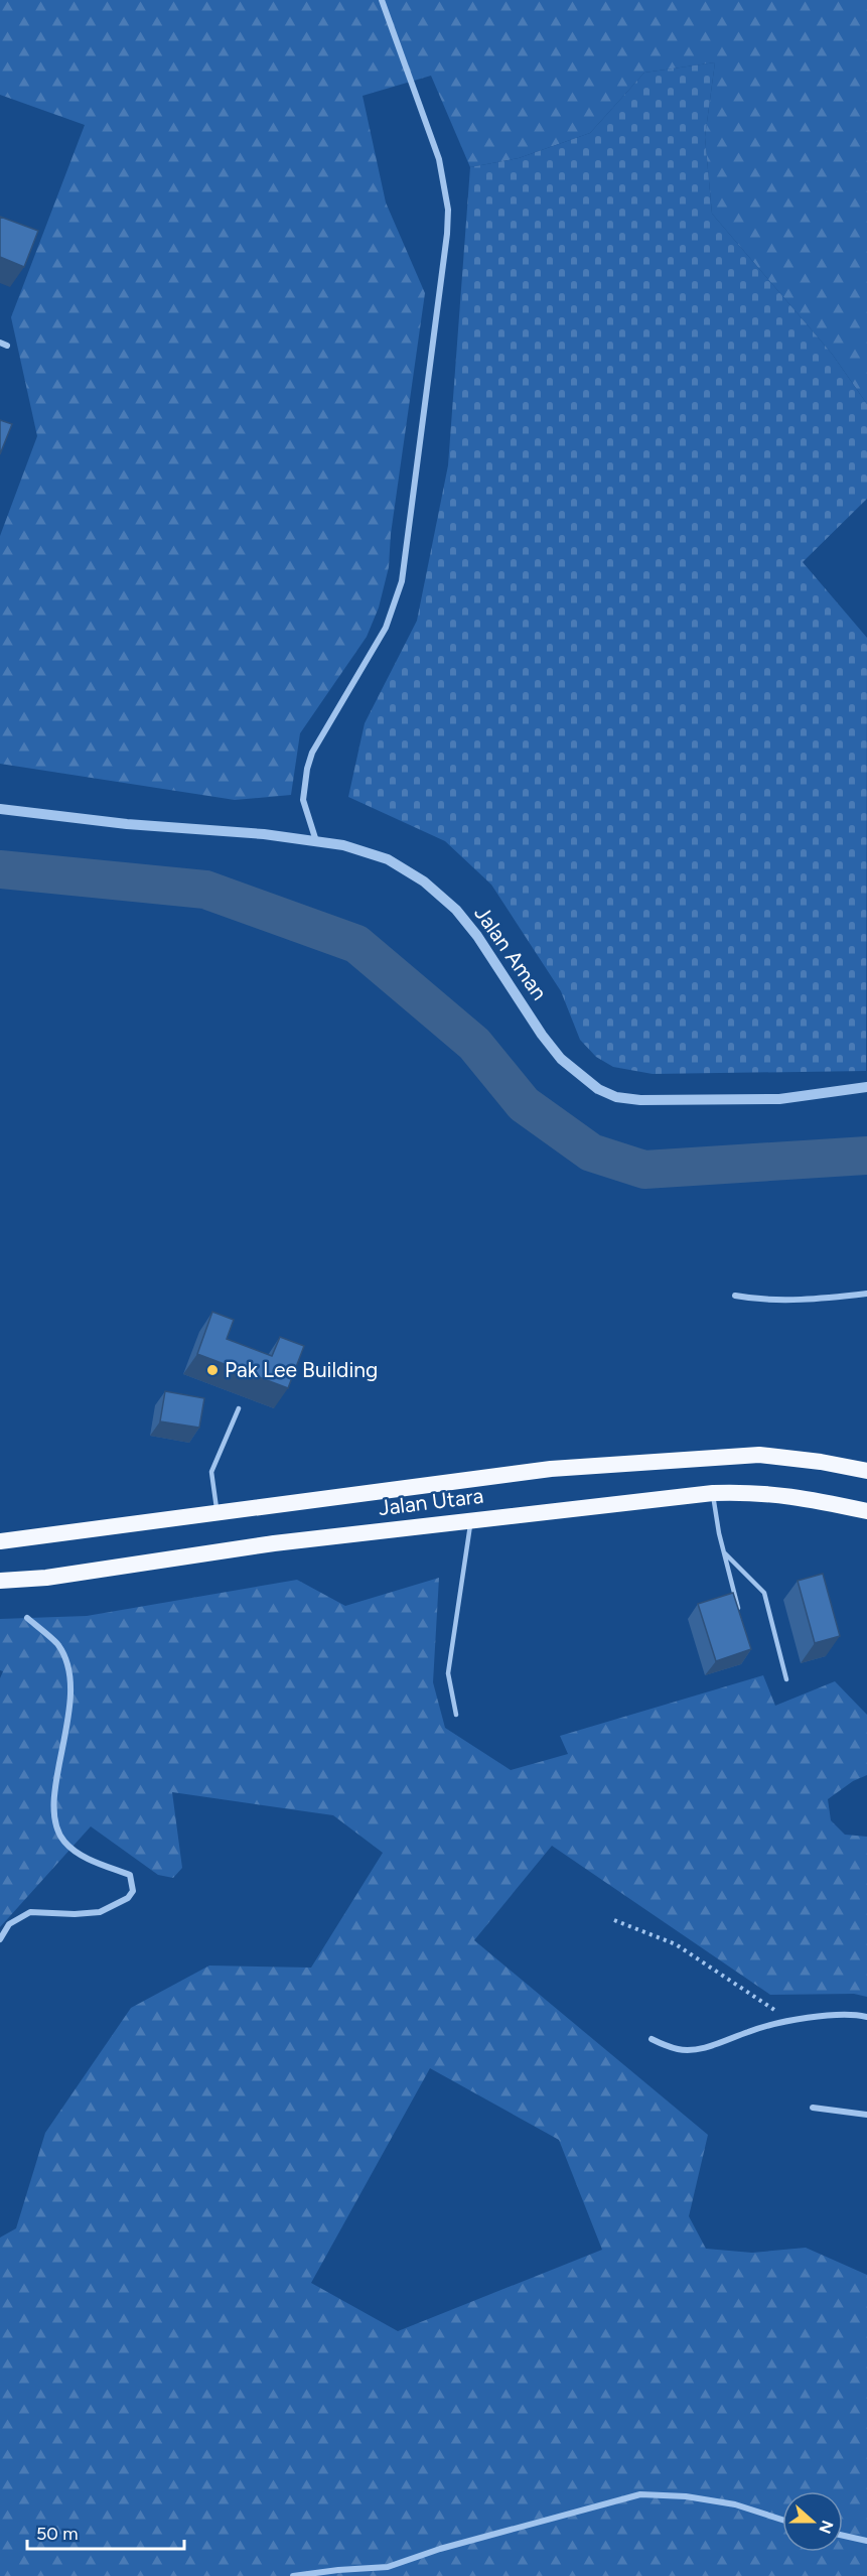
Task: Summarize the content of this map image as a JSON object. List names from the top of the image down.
{
  "streets": {
    "highway": ["Jalan Utara"],
    "street": ["Jalan Aman"]
  },
  "places": ["Pak Lee Building"],
  "scale_bar": "50 m",
  "north": "right"
}
